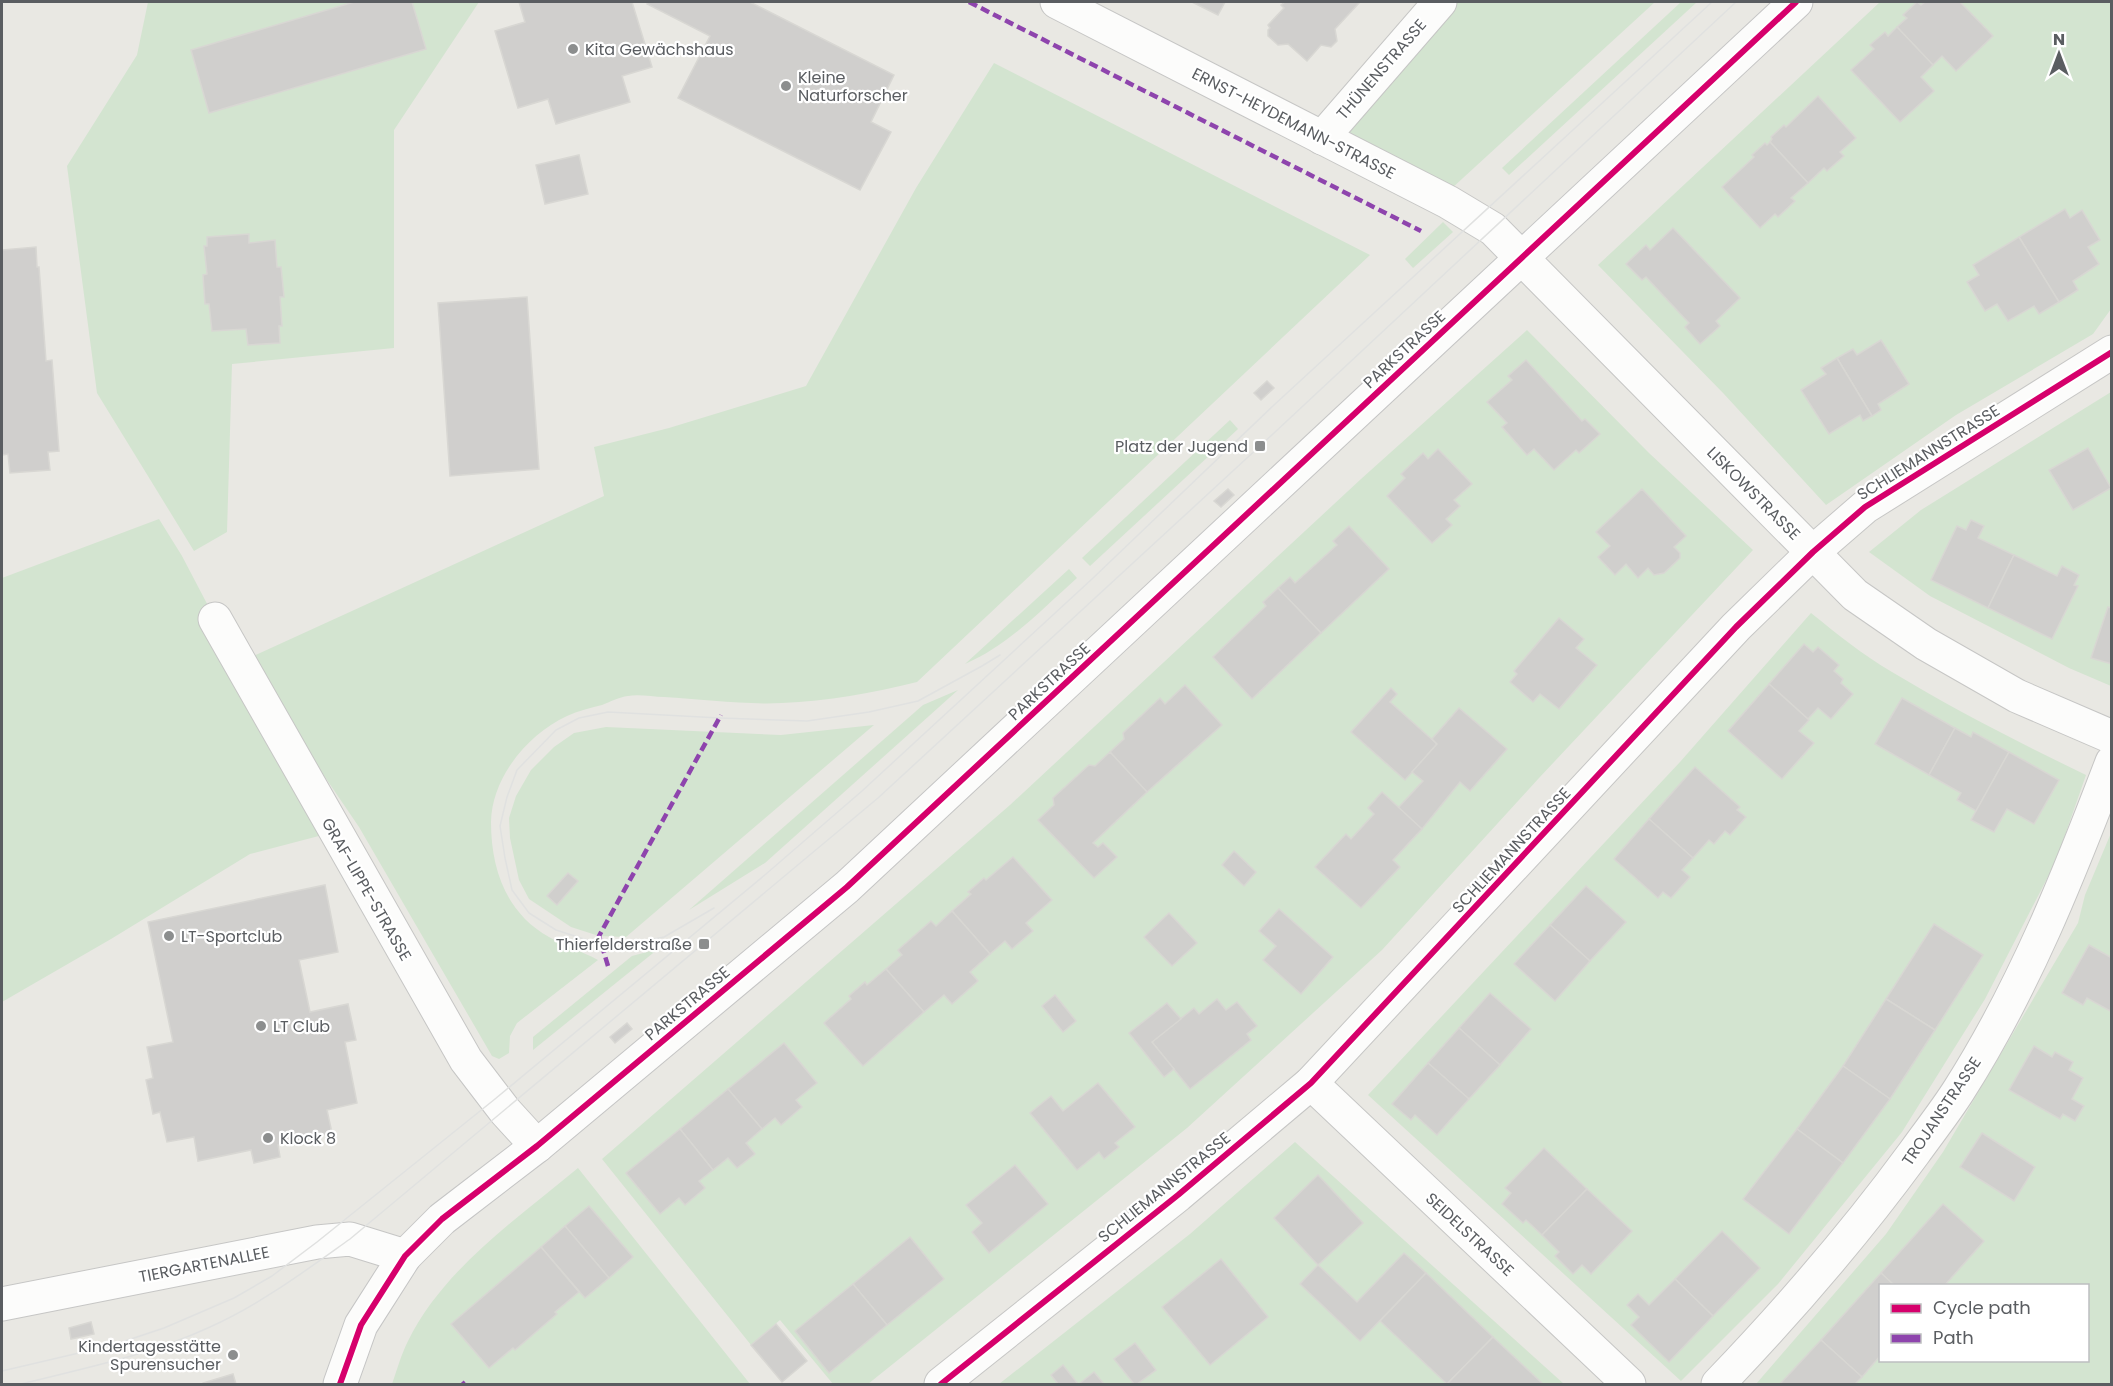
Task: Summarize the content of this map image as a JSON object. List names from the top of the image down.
{
  "streets": {
    "street": [
      "THÜNENSTRASSE",
      "ERNST-HEYDEMANN-STRASSE",
      "PARKSTRASSE",
      "SCHLIEMANNSTRASSE",
      "LISKOWSTRASSE",
      "GRAF-LIPPE-STRASSE",
      "TROJANSTRASSE",
      "SEIDELSTRASSE",
      "TIERGARTENALLEE"
    ]
  },
  "crossings": [
    ["THÜNENSTRASSE", "ERNST-HEYDEMANN-STRASSE"],
    ["ERNST-HEYDEMANN-STRASSE", "PARKSTRASSE"],
    ["ERNST-HEYDEMANN-STRASSE", "LISKOWSTRASSE"],
    ["PARKSTRASSE", "LISKOWSTRASSE"],
    ["PARKSTRASSE", "GRAF-LIPPE-STRASSE"],
    ["PARKSTRASSE", "TIERGARTENALLEE"],
    ["SCHLIEMANNSTRASSE", "LISKOWSTRASSE"],
    ["SCHLIEMANNSTRASSE", "SEIDELSTRASSE"]
  ],
  "places": {
    "other": [
      "Kita Gewächshaus",
      "Kleine Naturforscher",
      "LT-Sportclub",
      "LT Club",
      "Klock 8",
      "Kindertagesstätte Spurensucher"
    ],
    "transit": ["Platz der Jugend", "Thierfelderstraße"]
  },
  "legend": ["Cycle path", "Path"],
  "north": "top"
}
